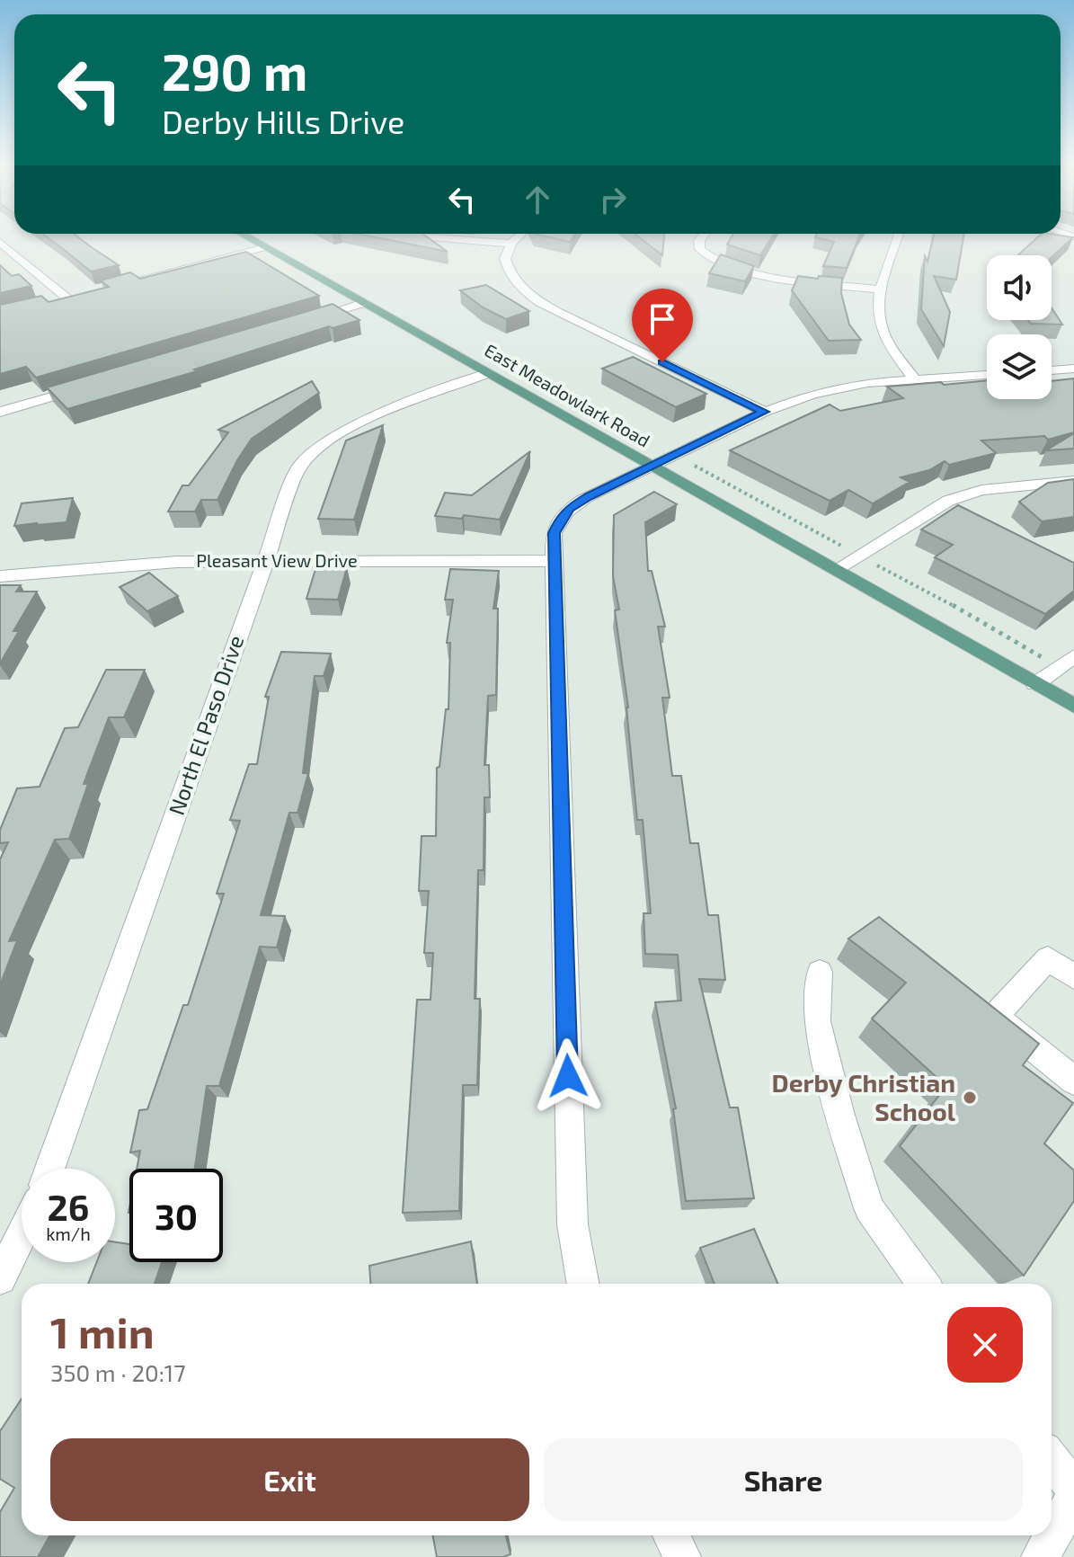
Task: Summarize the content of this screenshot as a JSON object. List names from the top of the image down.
{
  "streets": {
    "main road": ["East Meadowlark Road"],
    "street": ["Pleasant View Drive", "North El Paso Drive"]
  },
  "crossings": [
    ["East Meadowlark Road", "North El Paso Drive"],
    ["Pleasant View Drive", "North El Paso Drive"]
  ],
  "places": ["Derby Christian School"],
  "page": {
    "turn": ["290 m", "Derby Hills Drive"],
    "speed": "26 km/h",
    "limit": "30",
    "heading": ["1 min", "350 m · 20:17"],
    "buttons": ["Exit", "Share"]
  }
}
